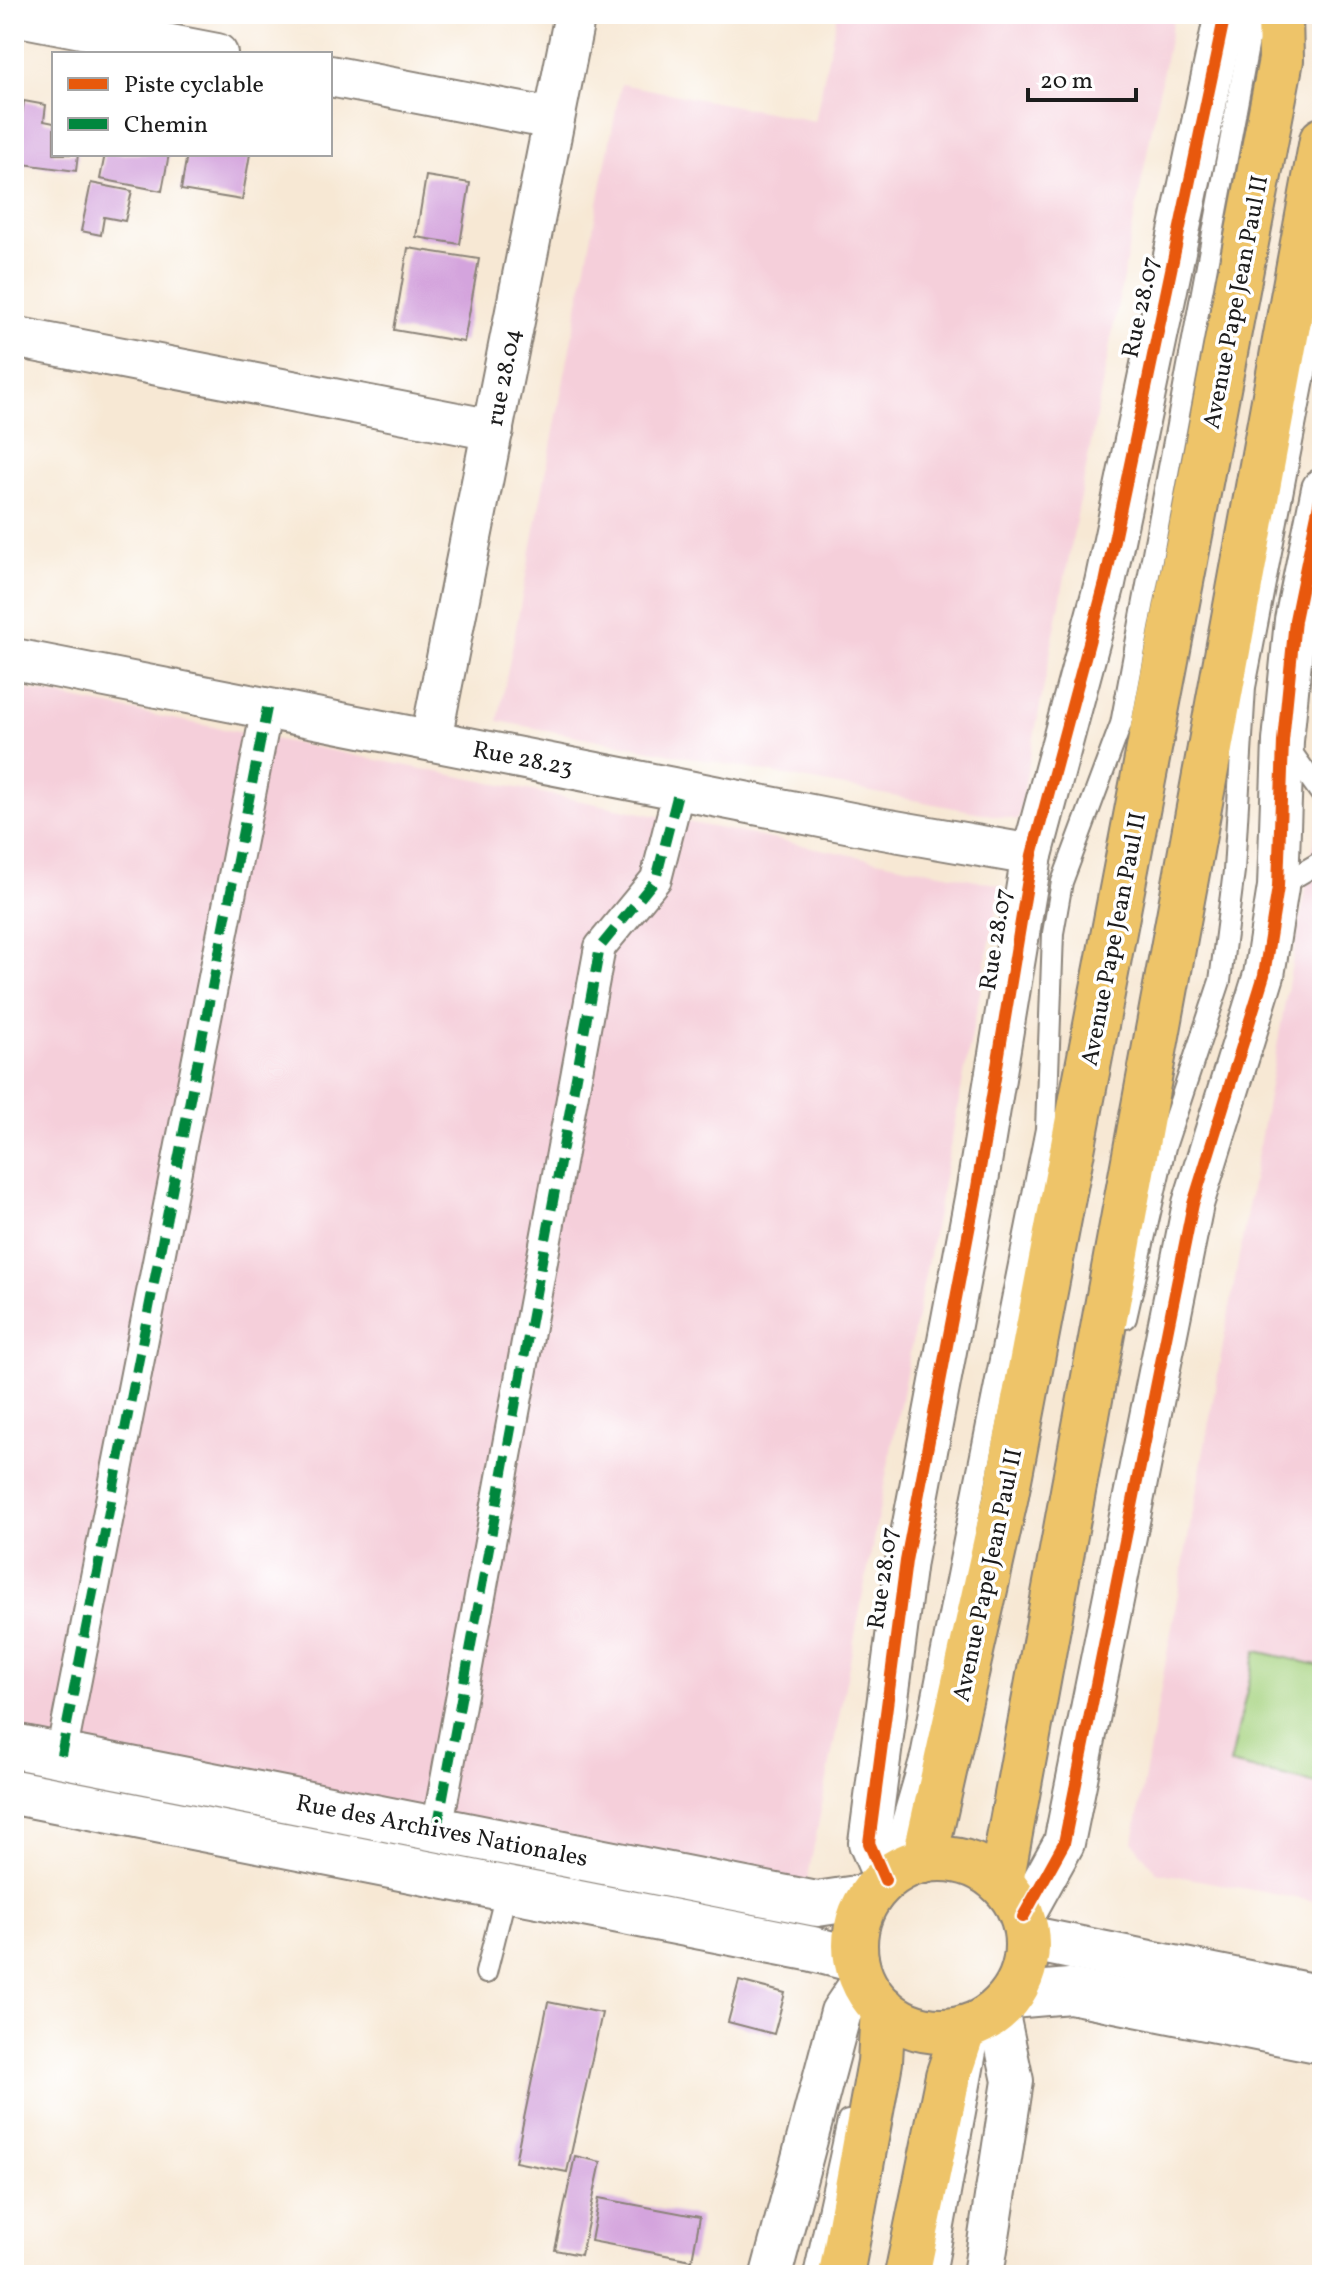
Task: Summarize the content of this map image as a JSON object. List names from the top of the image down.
{
  "streets": {
    "highway": ["Avenue Pape Jean Paul II"],
    "street": [
      "Rue 28.07",
      "rue 28.04",
      "Rue 28.23",
      "Rue des Archives Nationales"
    ]
  },
  "crossings": [
    ["Avenue Pape Jean Paul II", "Rue 28.07"],
    ["Avenue Pape Jean Paul II", "Rue des Archives Nationales"],
    ["Rue 28.07", "Rue 28.23"],
    ["Rue 28.07", "Rue des Archives Nationales"],
    ["rue 28.04", "Rue 28.23"]
  ],
  "legend": ["Piste cyclable", "Chemin"],
  "scale_bar": "20 m"
}
